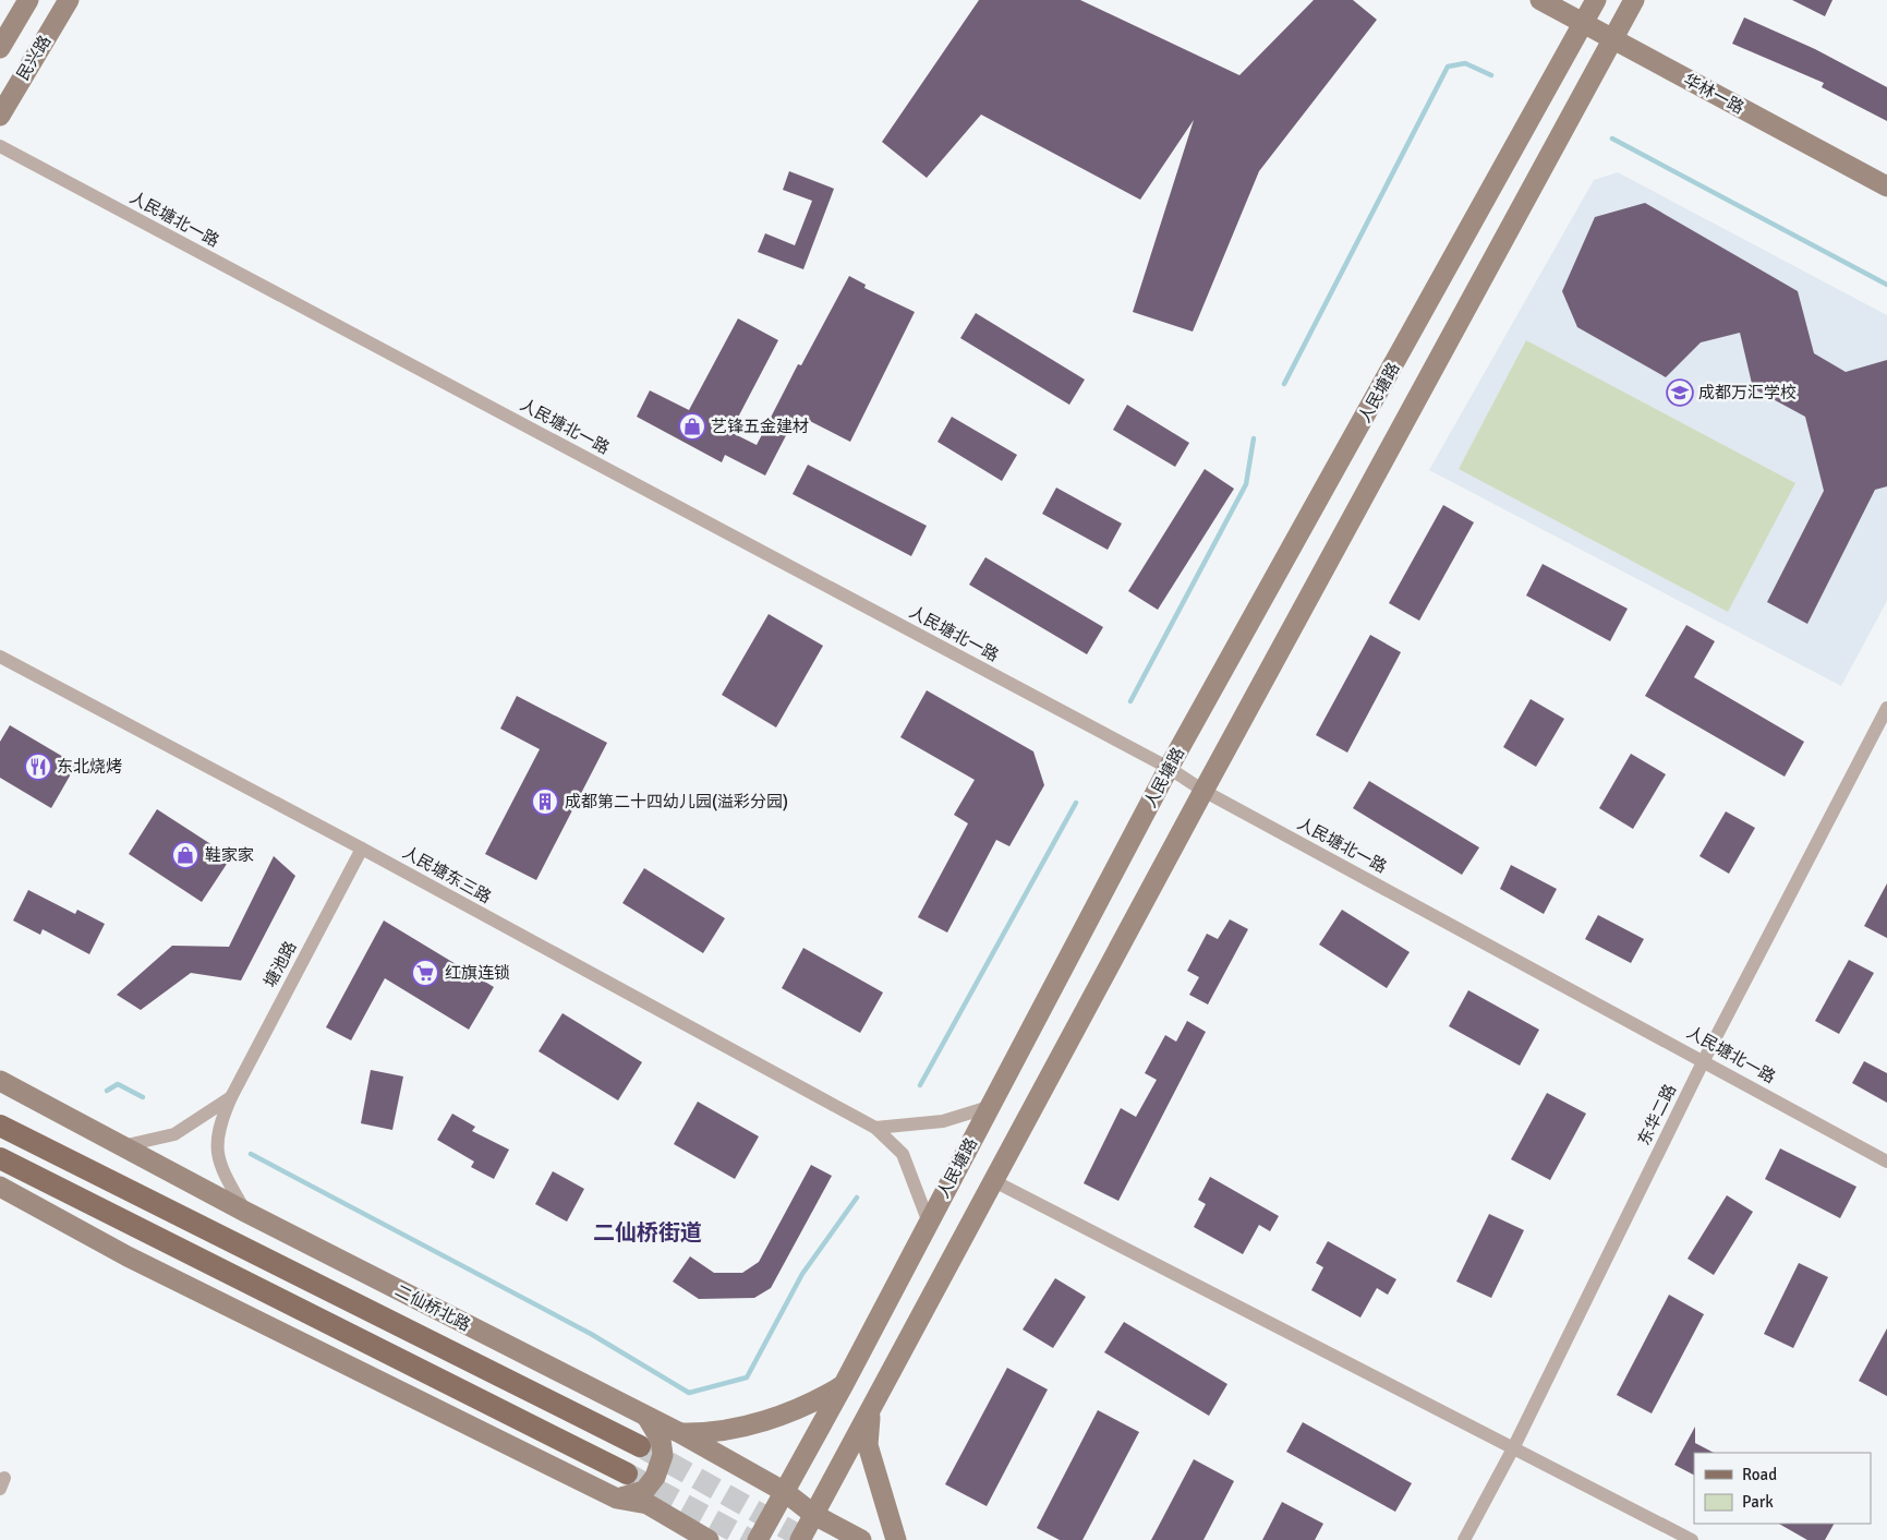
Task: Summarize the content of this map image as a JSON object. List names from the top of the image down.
{
  "streets": {
    "main road": [
      "民兴路",
      "华林一路",
      "人民塘路",
      "二仙桥北路"
    ],
    "street": [
      "人民塘北一路",
      "人民塘东三路",
      "塘池路",
      "东华二路"
    ]
  },
  "crossings": [
    ["华林一路", "人民塘路"],
    ["人民塘北一路", "人民塘路"],
    ["人民塘北一路", "东华二路"],
    ["人民塘路", "人民塘东三路"],
    ["人民塘路", "二仙桥北路"],
    ["人民塘东三路", "塘池路"],
    ["塘池路", "二仙桥北路"]
  ],
  "districts": ["二仙桥街道"],
  "places": {
    "school or university": ["成都万汇学校"],
    "shop": ["艺锋五金建材", "鞋家家"],
    "restaurant": ["东北烧烤"],
    "building": ["成都第二十四幼儿园(溢彩分园)"],
    "supermarket": ["红旗连锁"]
  },
  "legend": ["Road", "Park"]
}
